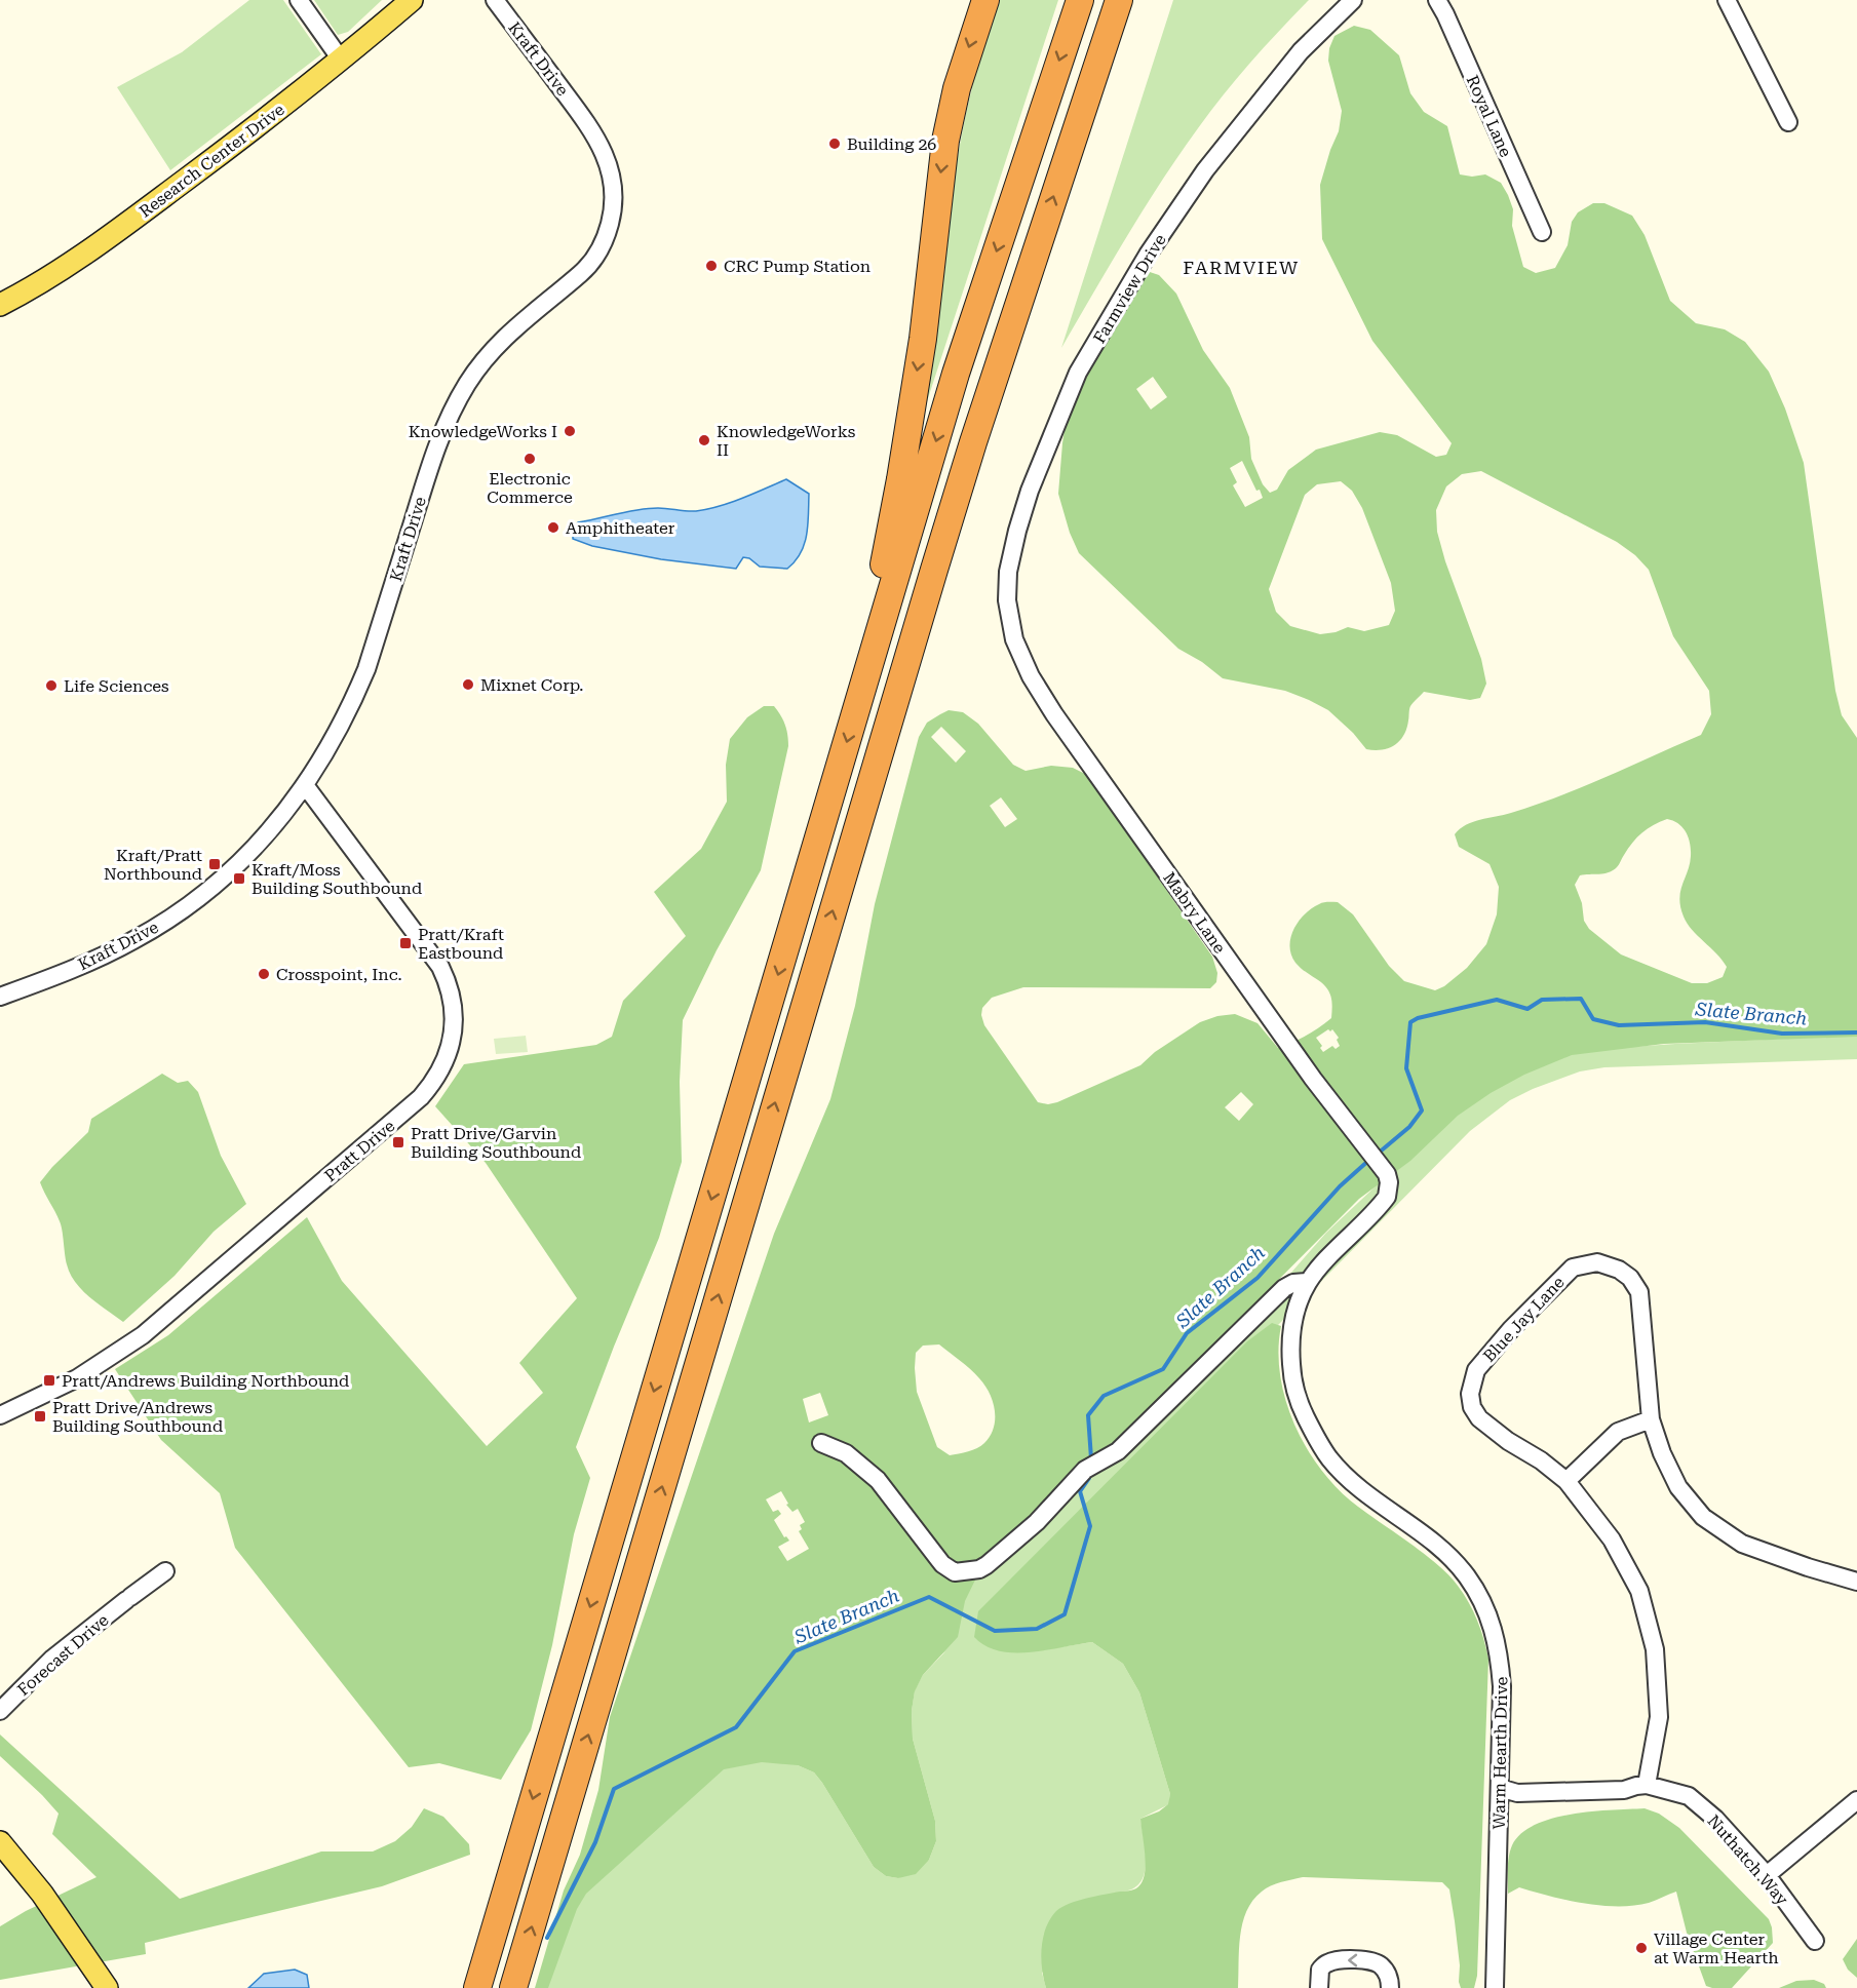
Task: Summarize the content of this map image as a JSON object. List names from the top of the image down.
{
  "streets": {
    "main road": ["Research Center Drive"],
    "street": [
      "Kraft Drive",
      "Royal Lane",
      "Farmview Drive",
      "Mabry Lane",
      "Pratt Drive",
      "Blue Jay Lane",
      "Forecast Drive",
      "Warm Hearth Drive",
      "Nuthatch Way"
    ]
  },
  "crossings": [
    ["Kraft Drive", "Pratt Drive"],
    ["Farmview Drive", "Mabry Lane"],
    ["Mabry Lane", "Warm Hearth Drive"],
    ["Blue Jay Lane", "Nuthatch Way"],
    ["Warm Hearth Drive", "Nuthatch Way"]
  ],
  "districts": ["FARMVIEW"],
  "water": ["Slate Branch"],
  "places": {
    "other": [
      "Building 26",
      "CRC Pump Station",
      "KnowledgeWorks I",
      "KnowledgeWorks II",
      "Electronic Commerce",
      "Amphitheater",
      "Mixnet Corp.",
      "Life Sciences",
      "Crosspoint, Inc.",
      "Village Center at Warm Hearth"
    ],
    "transit": [
      "Kraft/Pratt Northbound",
      "Kraft/Moss Building Southbound",
      "Pratt/Kraft Eastbound",
      "Pratt Drive/Garvin Building Southbound",
      "Pratt/Andrews Building Northbound",
      "Pratt Drive/Andrews Building Southbound"
    ]
  }
}
